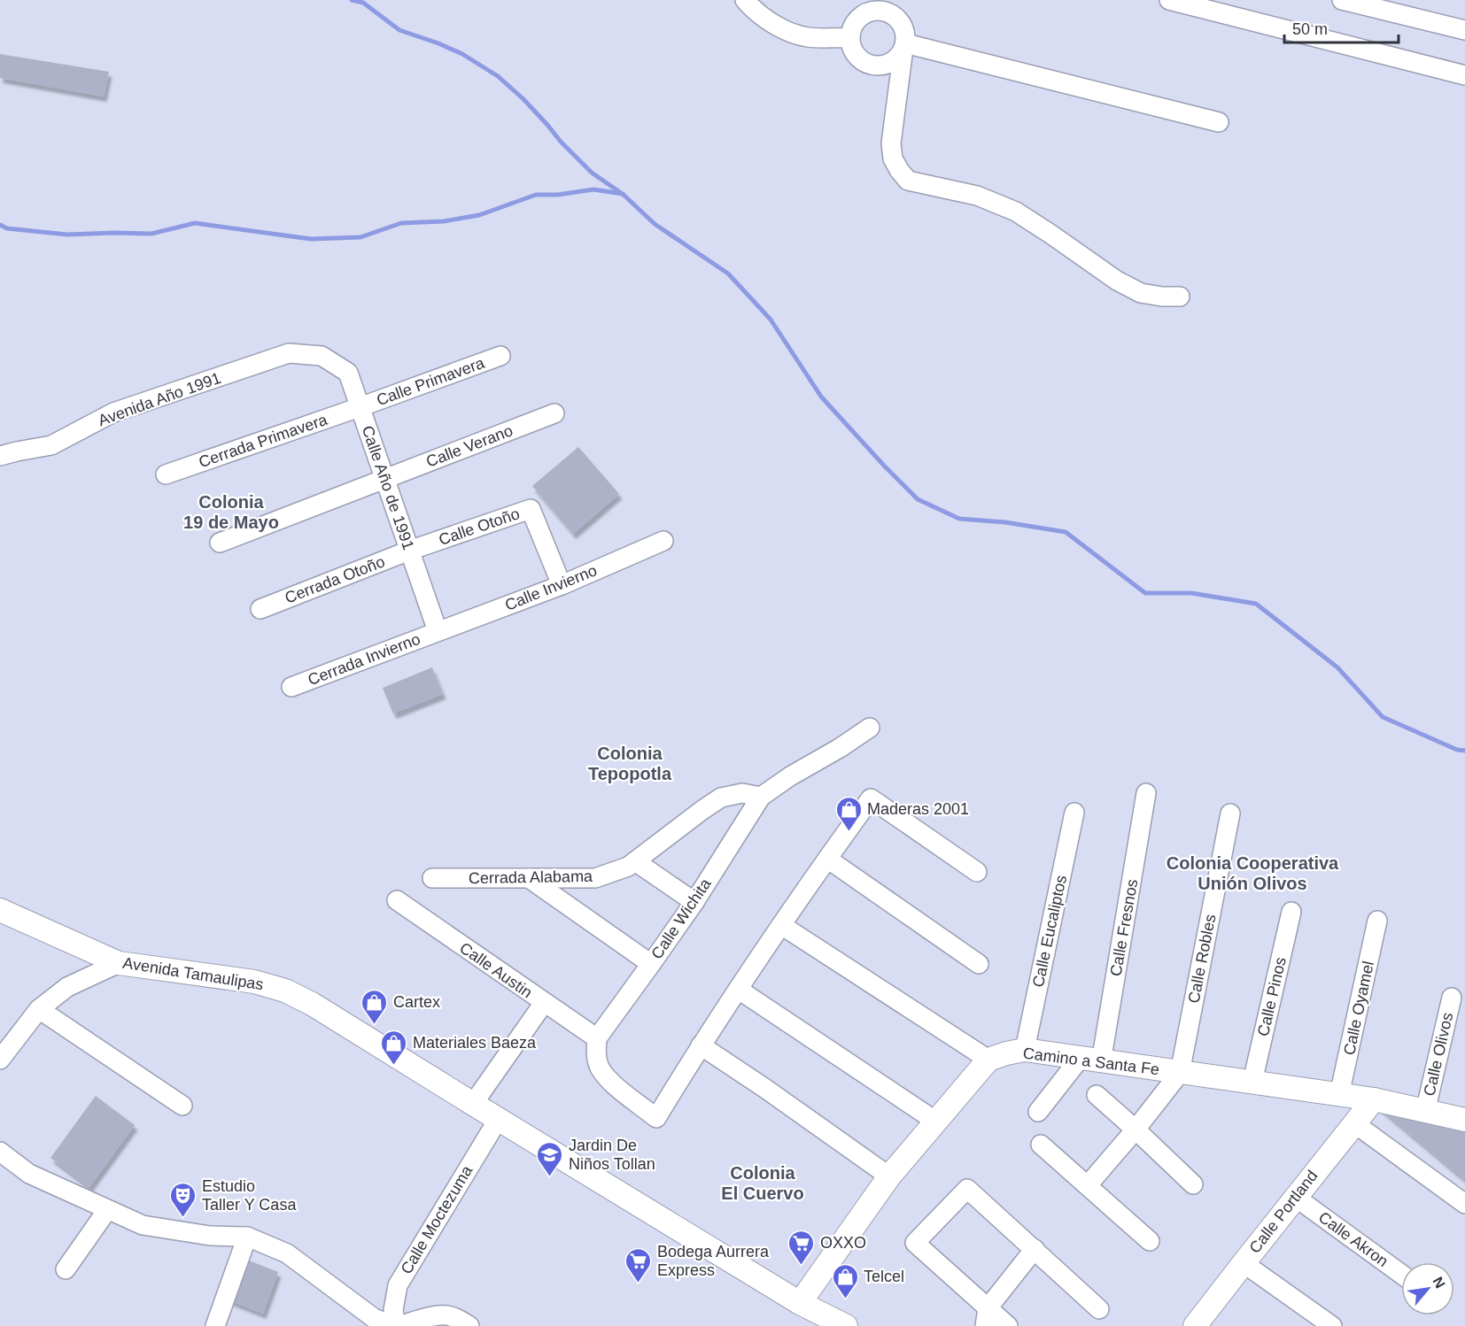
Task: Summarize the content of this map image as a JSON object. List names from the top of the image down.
{
  "streets": {
    "street": [
      "Calle Primavera",
      "Avenida Año 1991",
      "Cerrada Primavera",
      "Calle Verano",
      "Calle Año de 1991",
      "Calle Otoño",
      "Cerrada Otoño",
      "Calle Invierno",
      "Cerrada Invierno",
      "Cerrada Alabama",
      "Calle Wichita",
      "Calle Fresnos",
      "Calle Eucaliptos",
      "Calle Robles",
      "Calle Austin",
      "Avenida Tamaulipas",
      "Calle Pinos",
      "Calle Oyamel",
      "Calle Olivos",
      "Camino a Santa Fe",
      "Calle Portland",
      "Calle Moctezuma",
      "Calle Akron"
    ]
  },
  "crossings": [
    ["Calle Primavera", "Cerrada Primavera"],
    ["Calle Primavera", "Calle Año de 1991"],
    ["Avenida Año 1991", "Calle Año de 1991"],
    ["Cerrada Primavera", "Calle Año de 1991"],
    ["Calle Verano", "Calle Año de 1991"],
    ["Calle Año de 1991", "Calle Otoño"],
    ["Calle Año de 1991", "Cerrada Otoño"],
    ["Calle Año de 1991", "Calle Invierno"],
    ["Calle Año de 1991", "Cerrada Invierno"],
    ["Calle Otoño", "Cerrada Otoño"],
    ["Calle Otoño", "Calle Invierno"],
    ["Calle Invierno", "Cerrada Invierno"],
    ["Cerrada Alabama", "Calle Wichita"],
    ["Calle Wichita", "Calle Austin"],
    ["Calle Fresnos", "Camino a Santa Fe"],
    ["Calle Eucaliptos", "Camino a Santa Fe"],
    ["Calle Robles", "Camino a Santa Fe"],
    ["Avenida Tamaulipas", "Calle Moctezuma"],
    ["Calle Pinos", "Camino a Santa Fe"],
    ["Calle Oyamel", "Camino a Santa Fe"],
    ["Calle Olivos", "Camino a Santa Fe"],
    ["Camino a Santa Fe", "Calle Portland"],
    ["Calle Portland", "Calle Akron"]
  ],
  "districts": [
    "Colonia 19 de Mayo",
    "Colonia Tepopotla",
    "Colonia Cooperativa Unión Olivos",
    "Colonia El Cuervo"
  ],
  "places": {
    "shop": [
      "Maderas 2001",
      "Cartex",
      "Materiales Baeza",
      "Telcel"
    ],
    "school or university": ["Jardin De Niños Tollan"],
    "theatre": ["Estudio Taller Y Casa"],
    "supermarket": ["OXXO", "Bodega Aurrera Express"]
  },
  "scale_bar": "50 m",
  "north": "top right"
}
